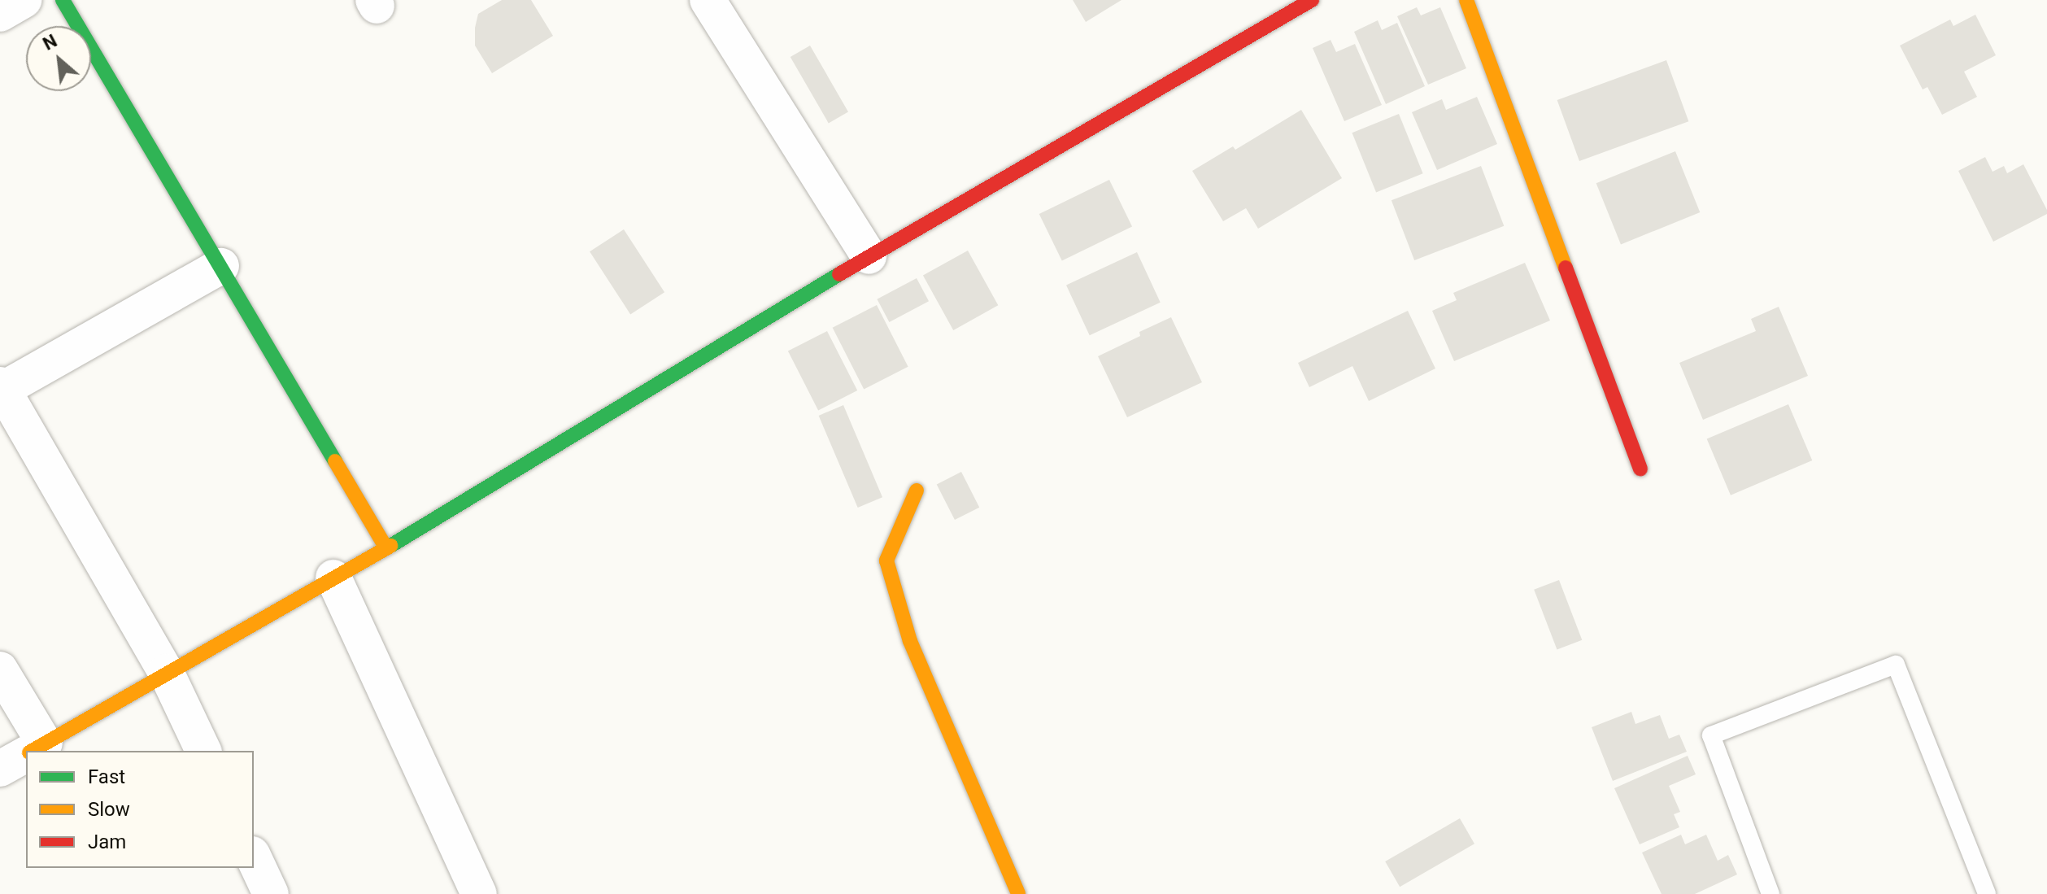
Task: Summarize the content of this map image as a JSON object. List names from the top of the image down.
{
  "legend": ["Fast", "Slow", "Jam"],
  "north": "top left"
}
